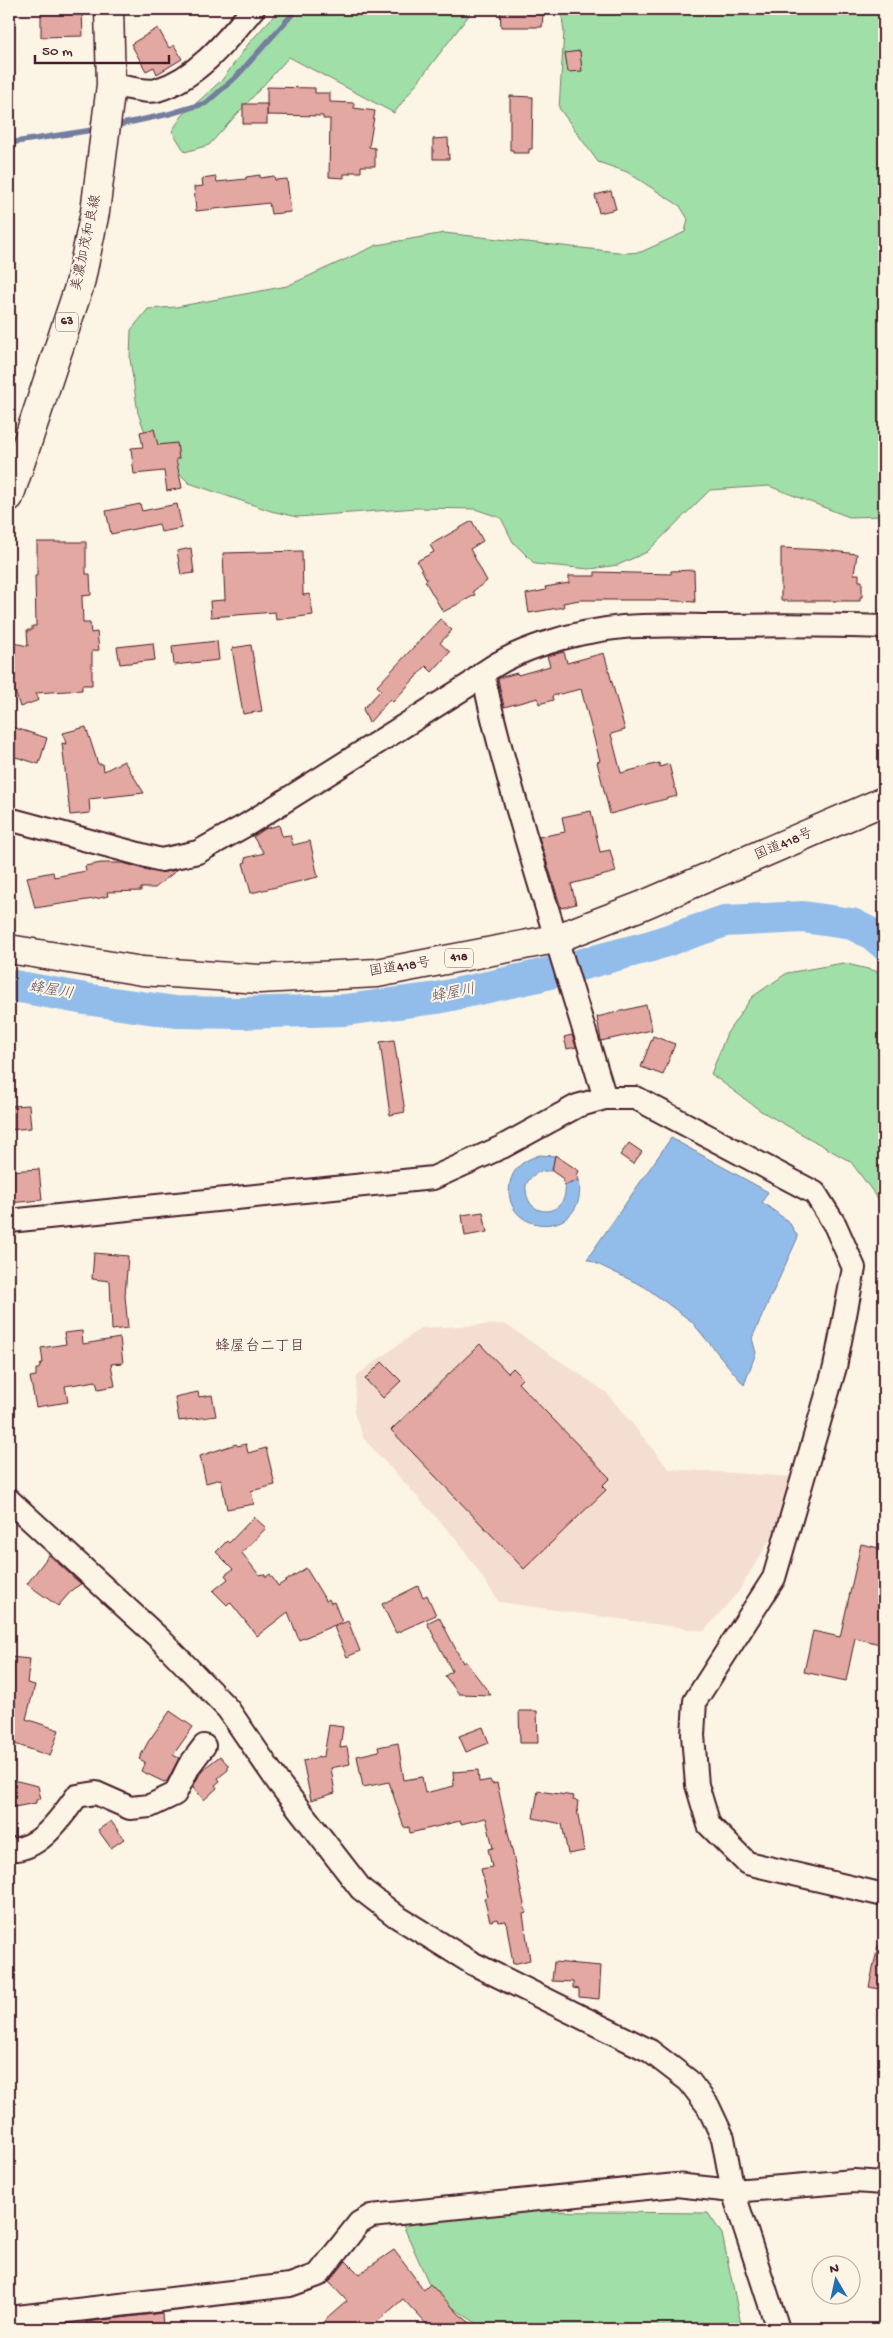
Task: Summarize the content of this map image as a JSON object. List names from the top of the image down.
{
  "streets": {
    "main road": [
      "美濃加茂和良線",
      "63",
      "国道418号",
      "418"
    ]
  },
  "districts": ["蜂屋台二丁目"],
  "water": ["蜂屋川"],
  "scale_bar": "50 m",
  "north": "top"
}
